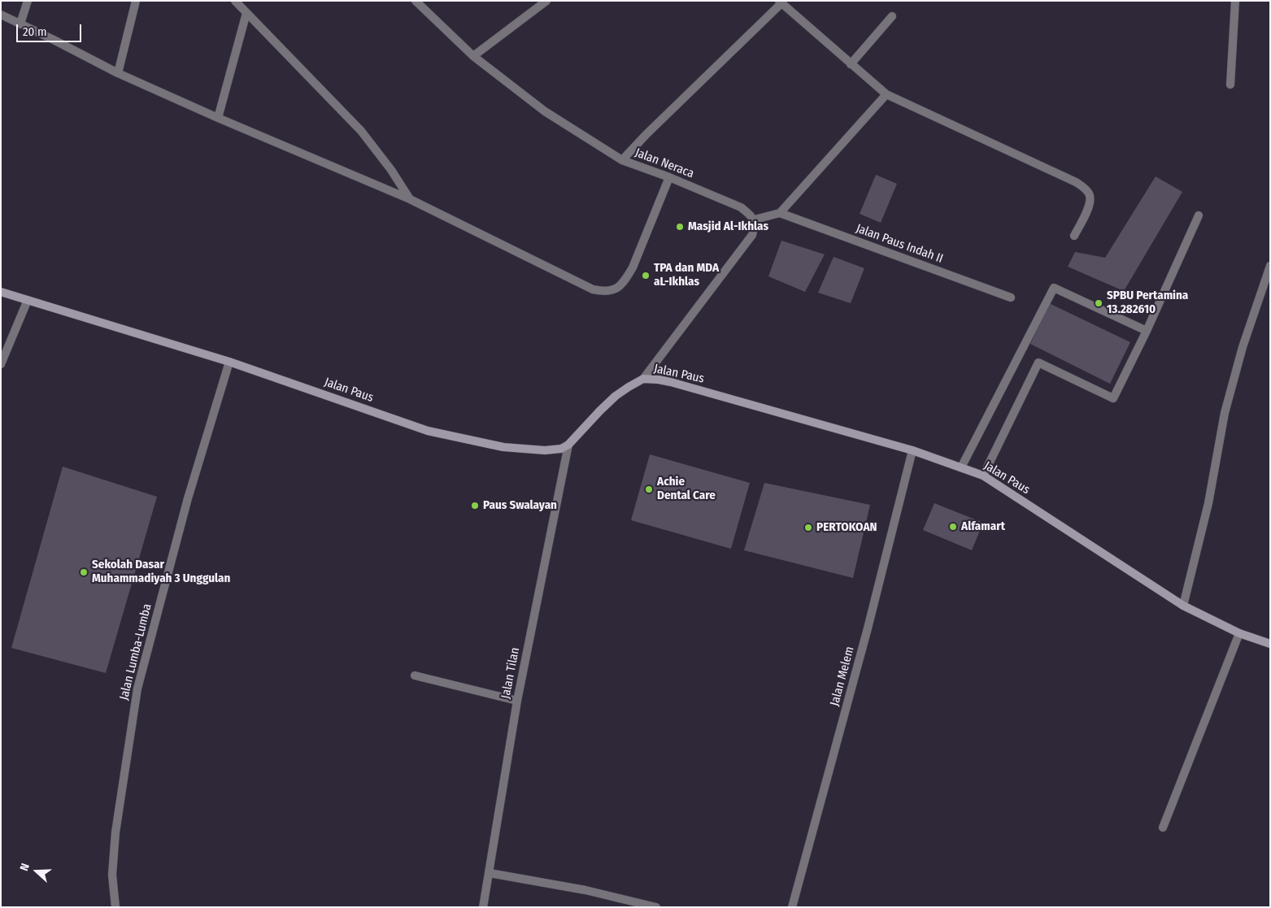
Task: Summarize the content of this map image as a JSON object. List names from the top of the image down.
{
  "streets": {
    "main road": ["Jalan Paus"],
    "street": [
      "Jalan Neraca",
      "Jalan Paus Indah II",
      "Jalan Lumba-Lumba",
      "Jalan Tilan",
      "Jalan Melem"
    ]
  },
  "crossings": [
    ["Jalan Paus", "Jalan Lumba-Lumba"],
    ["Jalan Paus", "Jalan Tilan"],
    ["Jalan Paus", "Jalan Melem"]
  ],
  "places": [
    "Masjid Al-Ikhlas",
    "TPA dan MDA aL-Ikhlas",
    "SPBU Pertamina 13.282610",
    "Achie Dental Care",
    "Paus Swalayan",
    "Alfamart",
    "PERTOKOAN",
    "Sekolah Dasar Muhammadiyah 3 Unggulan"
  ],
  "scale_bar": "20 m",
  "north": "left"
}
